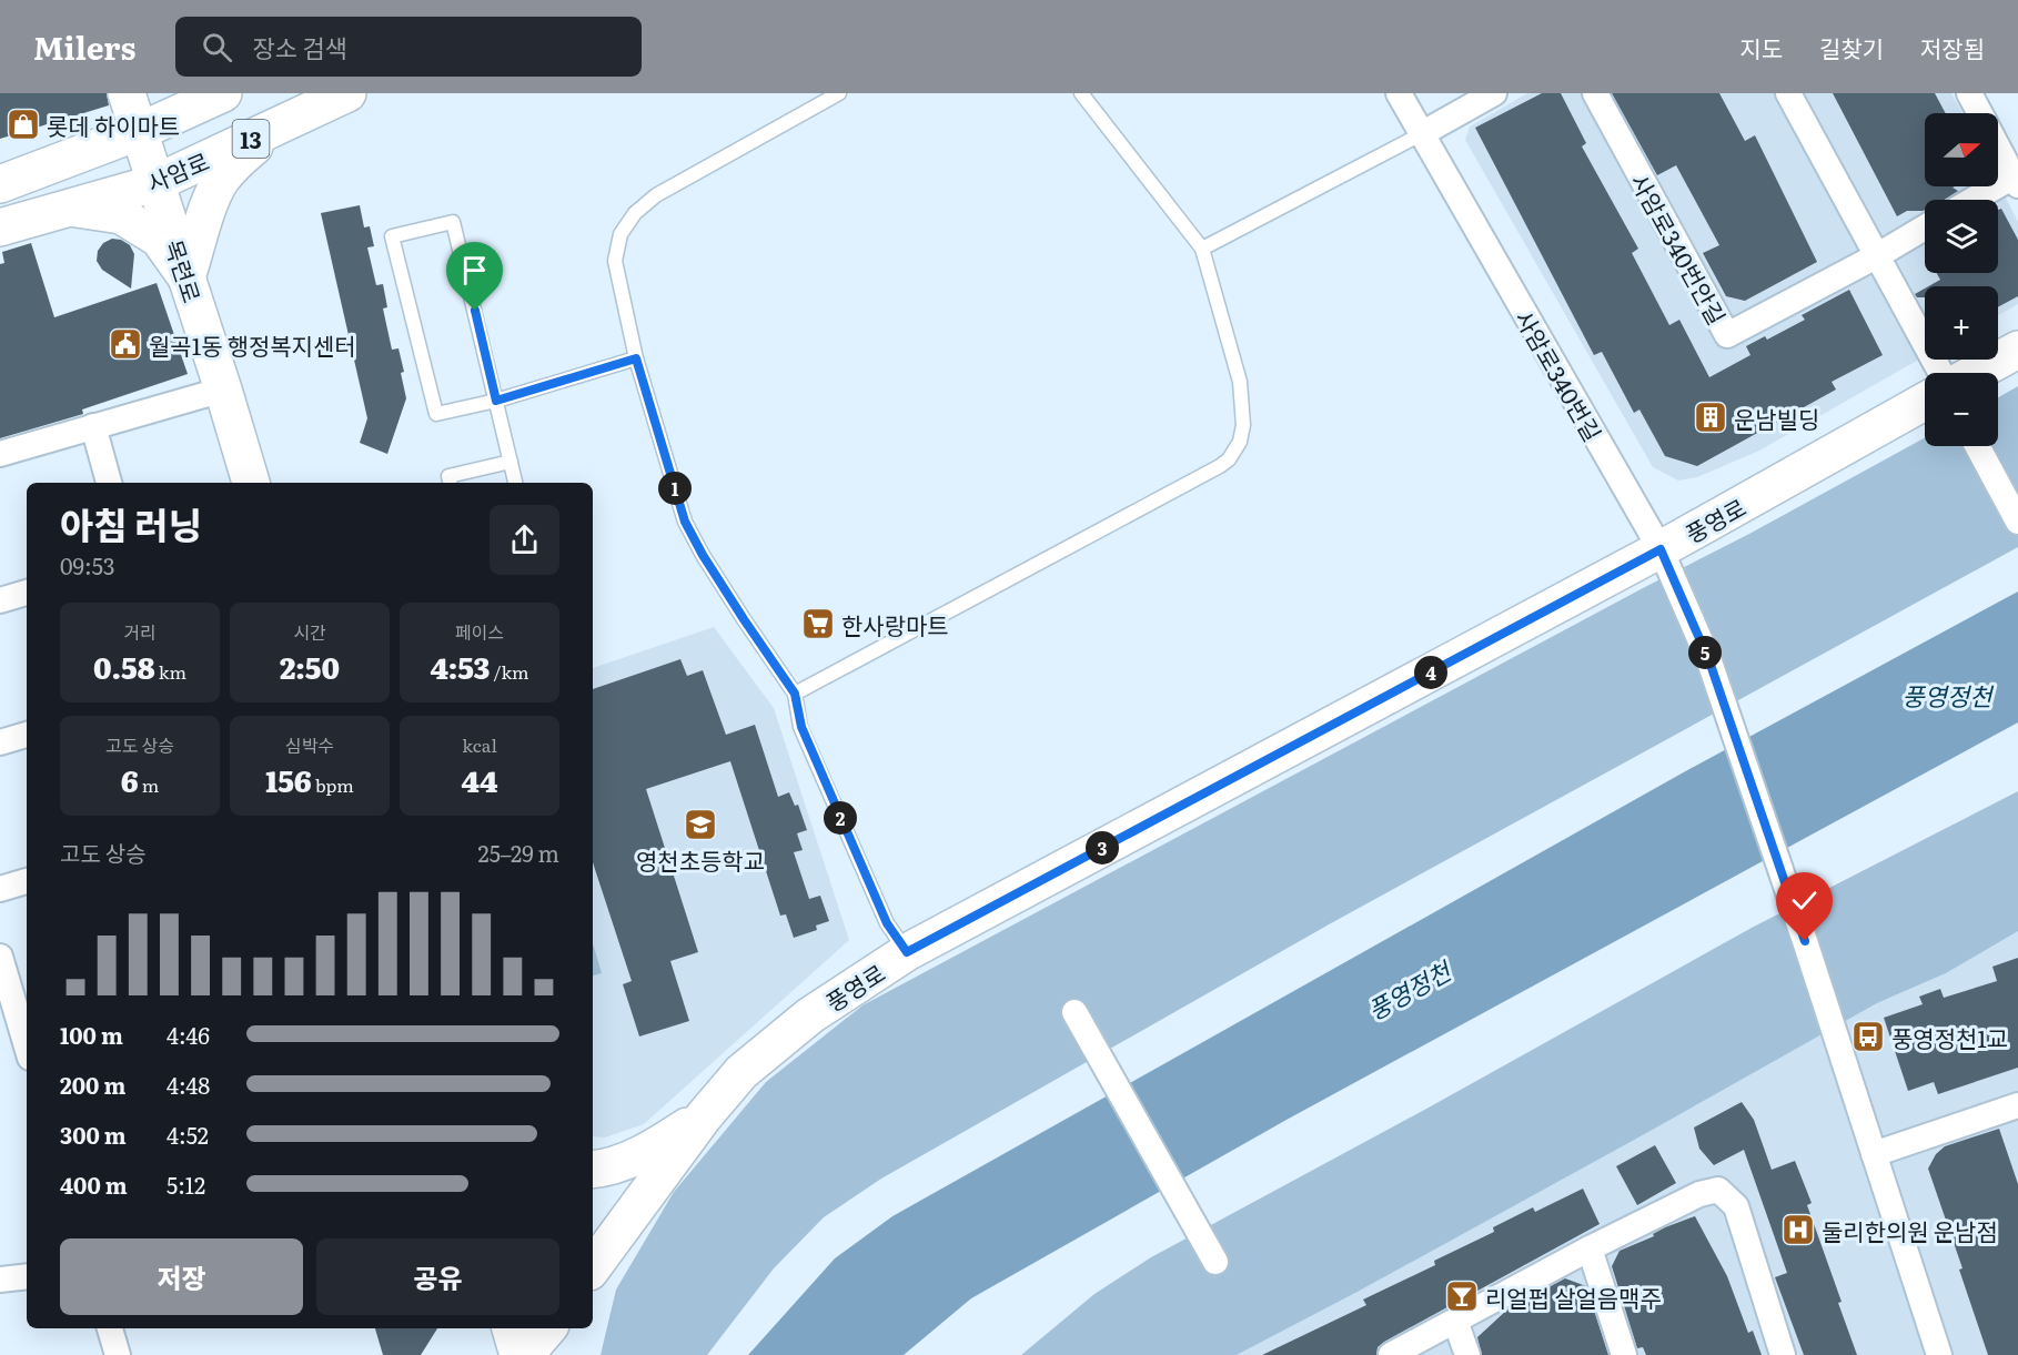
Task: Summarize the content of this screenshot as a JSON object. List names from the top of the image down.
{
  "streets": {
    "main road": [
      "13",
      "사암로",
      "목련로",
      "풍영로"
    ],
    "street": ["사암로340번안길", "사암로340번길"]
  },
  "crossings": [
    ["13", "목련로"],
    ["사암로", "목련로"],
    ["사암로340번길", "풍영로"]
  ],
  "water": ["풍영정천"],
  "places": {
    "shop": ["롯데 하이마트"],
    "public building": ["월곡1동 행정복지센터"],
    "building": ["운남빌딩"],
    "supermarket": ["한사랑마트"],
    "school or university": ["영천초등학교"],
    "bus stop": ["풍영정천1교"],
    "hospital": ["둘리한의원 운남점"],
    "bar": ["리얼펍 살얼음맥주"]
  },
  "north": "right",
  "page": {
    "header": "Milers",
    "search": "장소 검색",
    "nav": ["지도", "길찾기", "저장됨"],
    "map_buttons": ["+", "−"],
    "pins": [
      "1",
      "5",
      "4",
      "2",
      "3"
    ],
    "heading": ["아침 러닝", "09:53"],
    "stats": [
      ["거리", "0.58 km"],
      ["시간", "2:50"],
      ["페이스", "4:53 /km"],
      ["고도 상승", "6 m"],
      ["심박수", "156 bpm"],
      ["kcal", "44"]
    ],
    "chart": ["고도 상승", "25–29 m"],
    "list": [
      {
        "name": "100 m",
        "note": "4:46"
      },
      {
        "name": "200 m",
        "note": "4:48"
      },
      {
        "name": "300 m",
        "note": "4:52"
      },
      {
        "name": "400 m",
        "note": "5:12"
      }
    ],
    "buttons": ["저장", "공유"]
  }
}
